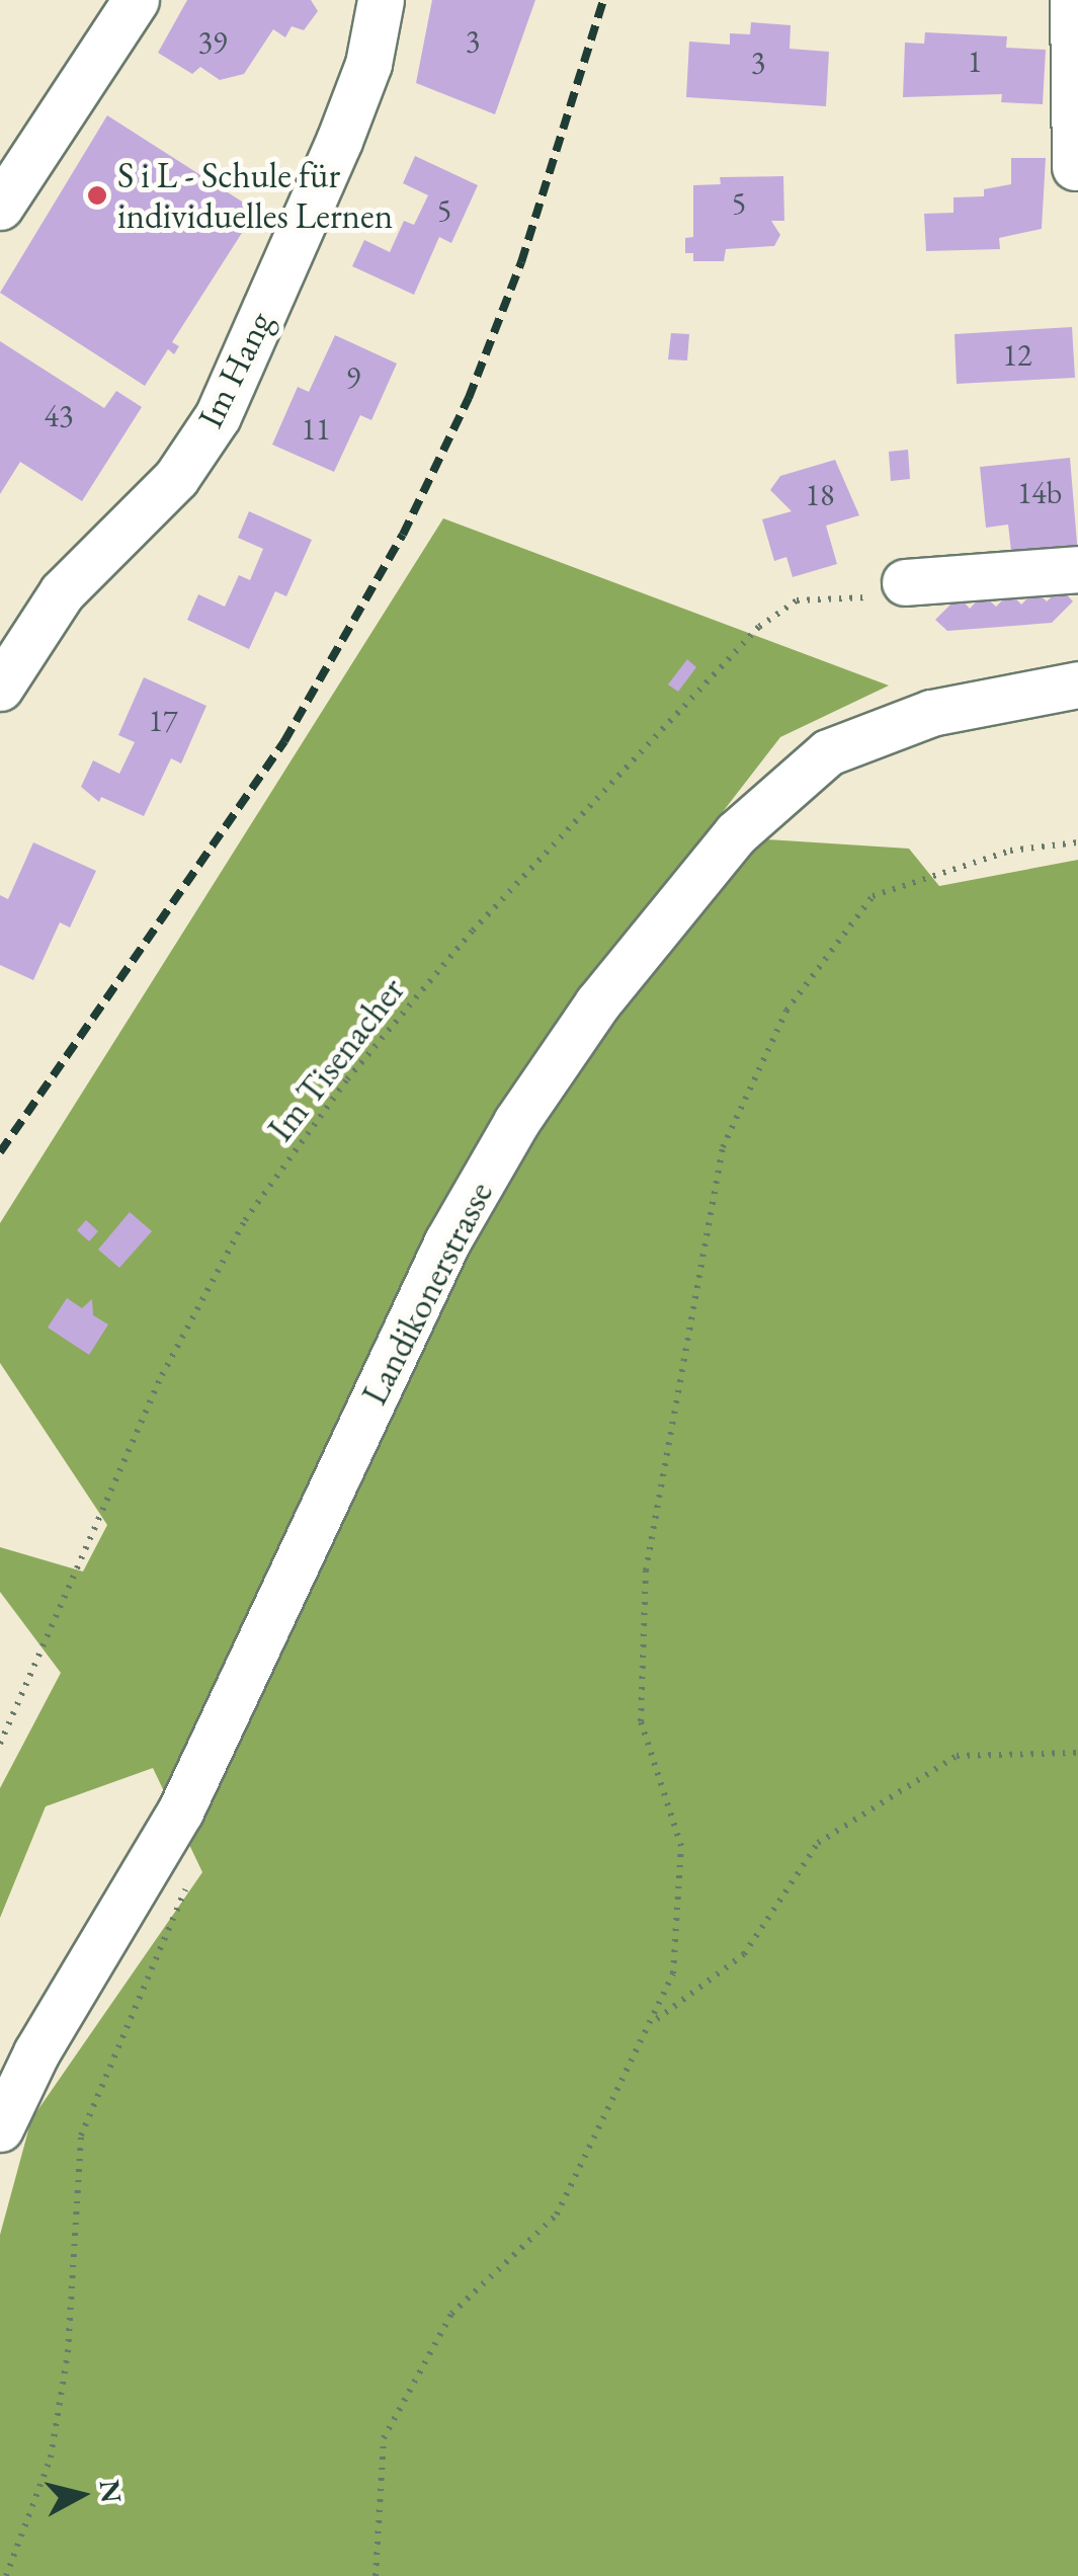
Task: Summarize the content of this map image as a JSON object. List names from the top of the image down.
{
  "streets": {
    "street": ["Im Hang", "Landikonerstrasse"],
    "path": ["Im Tisenacher"]
  },
  "places": ["S i L - Schule für individuelles Lernen"],
  "house_numbers": [
    "3",
    "39",
    "1",
    "3",
    "5",
    "5",
    "12",
    "9",
    "43",
    "11",
    "14b",
    "18",
    "17"
  ],
  "north": "right"
}
